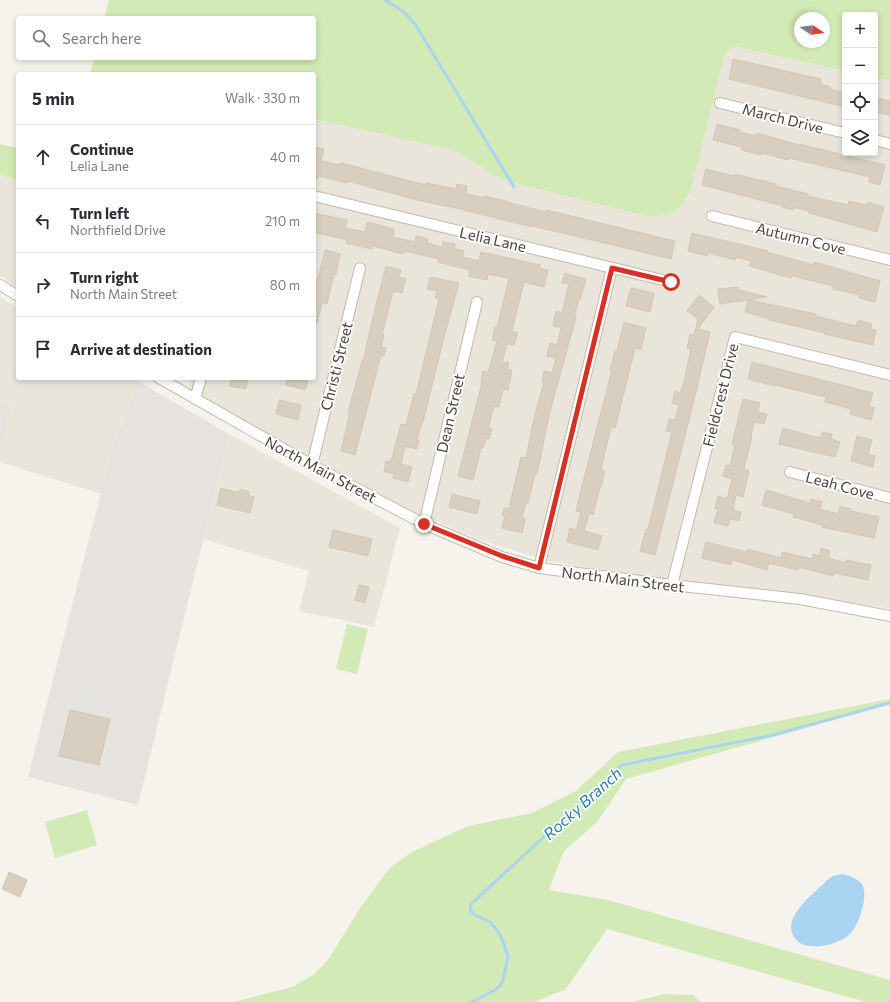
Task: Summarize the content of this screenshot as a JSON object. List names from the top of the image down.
{
  "streets": {
    "street": [
      "March Drive",
      "Autumn Cove",
      "Lelia Lane",
      "Christi Street",
      "Fieldcrest Drive",
      "Dean Street",
      "North Main Street",
      "Leah Cove"
    ]
  },
  "crossings": [
    ["Christi Street", "North Main Street"],
    ["Fieldcrest Drive", "North Main Street"],
    ["Dean Street", "North Main Street"]
  ],
  "water": ["Rocky Branch"],
  "north": "right",
  "page": {
    "map_buttons": ["+", "−"],
    "search": "Search here",
    "heading": ["5 min", "Walk · 330 m"],
    "list": [
      ["Continue", "Lelia Lane", "40 m"],
      ["Turn left", "Northfield Drive", "210 m"],
      ["Turn right", "North Main Street", "80 m"],
      "Arrive at destination"
    ]
  }
}
